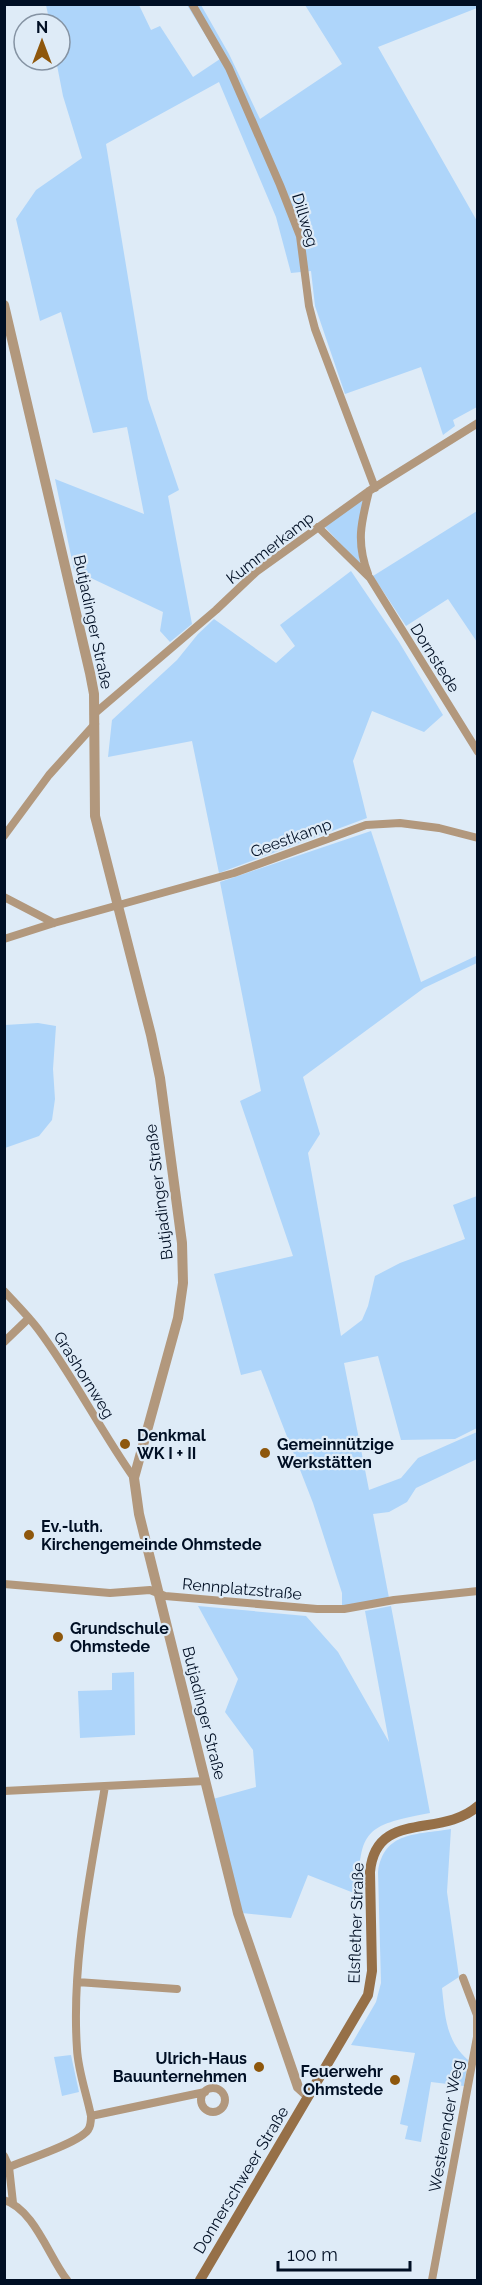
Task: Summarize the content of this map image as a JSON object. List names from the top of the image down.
{
  "streets": {
    "main road": ["Elsflether Straße", "Donnerschweer Straße"],
    "street": [
      "Dillweg",
      "Kummerkamp",
      "Butjadinger Straße",
      "Dornstede",
      "Geestkamp",
      "Grashornweg",
      "Rennplatzstraße",
      "Westerender Weg"
    ]
  },
  "crossings": [
    ["Dillweg", "Kummerkamp"],
    ["Dillweg", "Dornstede"],
    ["Kummerkamp", "Butjadinger Straße"],
    ["Kummerkamp", "Dornstede"],
    ["Butjadinger Straße", "Geestkamp"],
    ["Butjadinger Straße", "Grashornweg"],
    ["Butjadinger Straße", "Rennplatzstraße"],
    ["Butjadinger Straße", "Elsflether Straße"],
    ["Butjadinger Straße", "Donnerschweer Straße"],
    ["Elsflether Straße", "Donnerschweer Straße"]
  ],
  "places": [
    "Denkmal WK I + II",
    "Gemeinnützige Werkstätten",
    "Ev.-luth. Kirchengemeinde Ohmstede",
    "Grundschule Ohmstede",
    "Ulrich-Haus Bauunternehmen",
    "Feuerwehr Ohmstede"
  ],
  "scale_bar": "100 m",
  "north": "top"
}
